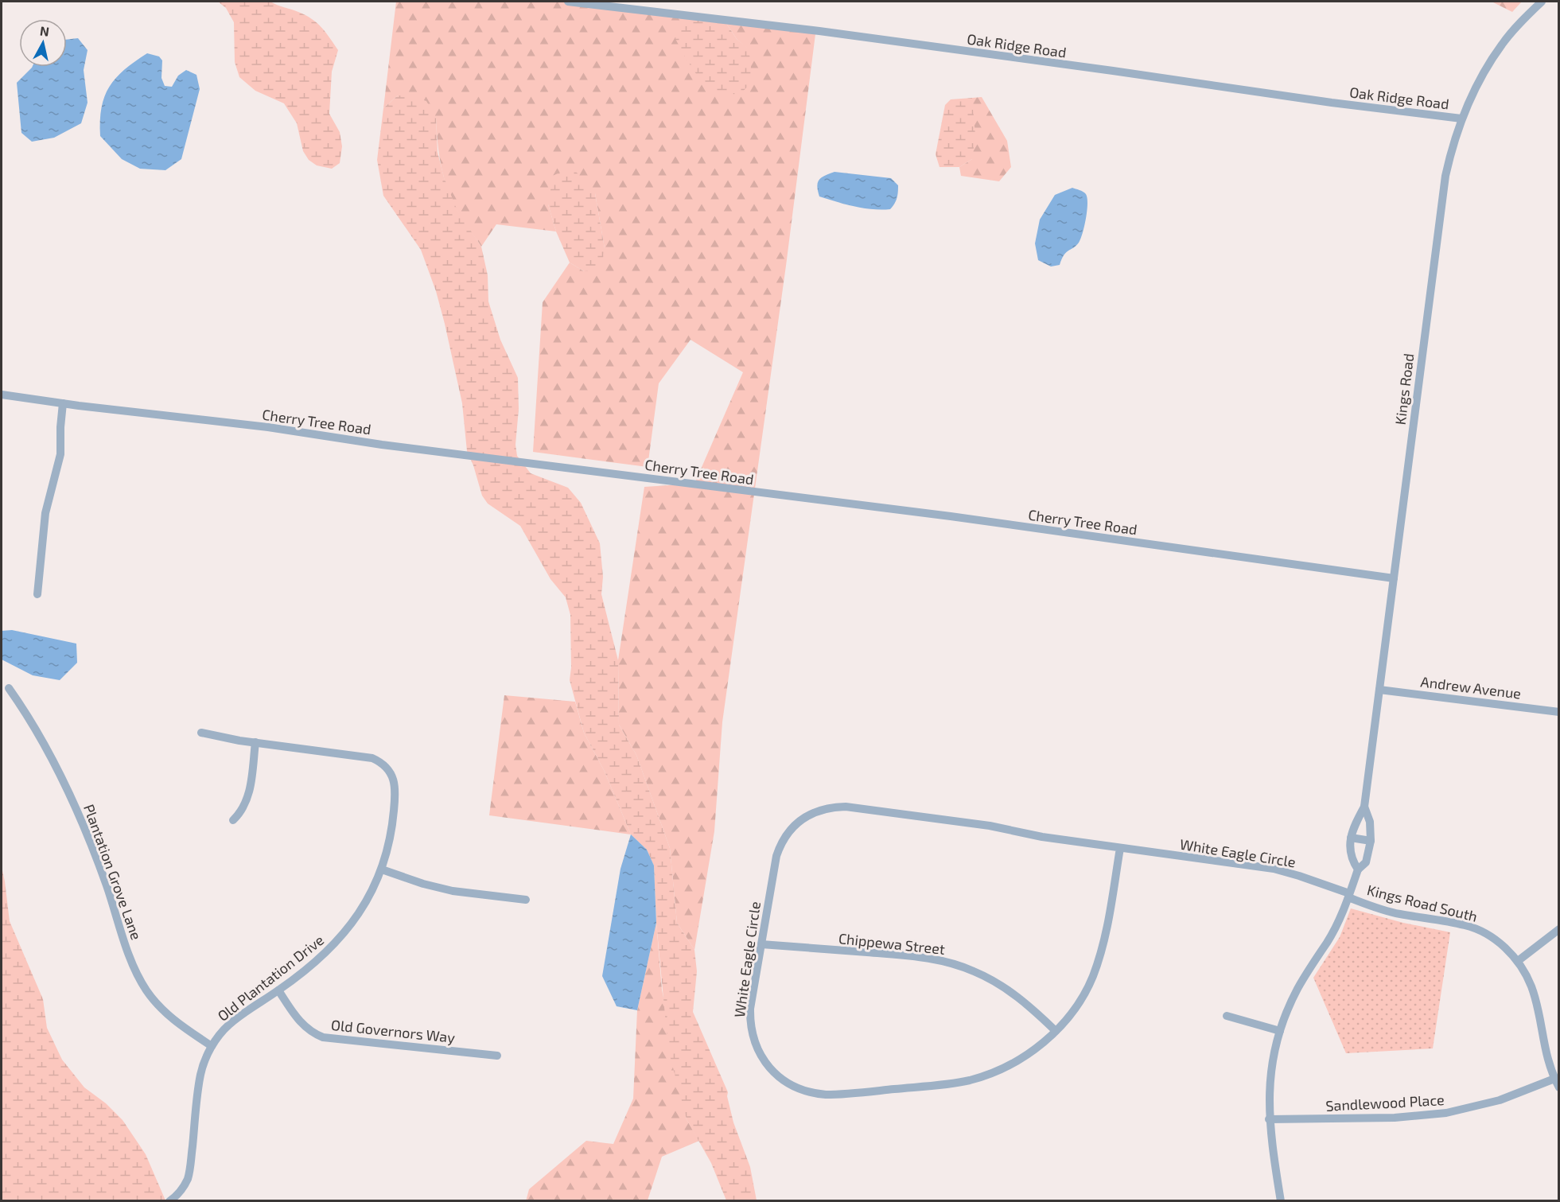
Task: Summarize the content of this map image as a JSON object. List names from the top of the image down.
{
  "streets": {
    "street": [
      "Oak Ridge Road",
      "Kings Road",
      "Cherry Tree Road",
      "Andrew Avenue",
      "White Eagle Circle",
      "Plantation Grove Lane",
      "Kings Road South",
      "Chippewa Street",
      "Old Plantation Drive",
      "Old Governors Way",
      "Sandlewood Place"
    ]
  },
  "crossings": [
    ["Oak Ridge Road", "Kings Road"],
    ["Kings Road", "Cherry Tree Road"],
    ["Kings Road", "Andrew Avenue"],
    ["Kings Road", "White Eagle Circle"],
    ["Kings Road", "Kings Road South"],
    ["White Eagle Circle", "Kings Road South"],
    ["White Eagle Circle", "Chippewa Street"],
    ["Plantation Grove Lane", "Old Plantation Drive"],
    ["Kings Road South", "Sandlewood Place"],
    ["Old Plantation Drive", "Old Governors Way"]
  ],
  "north": "top"
}
